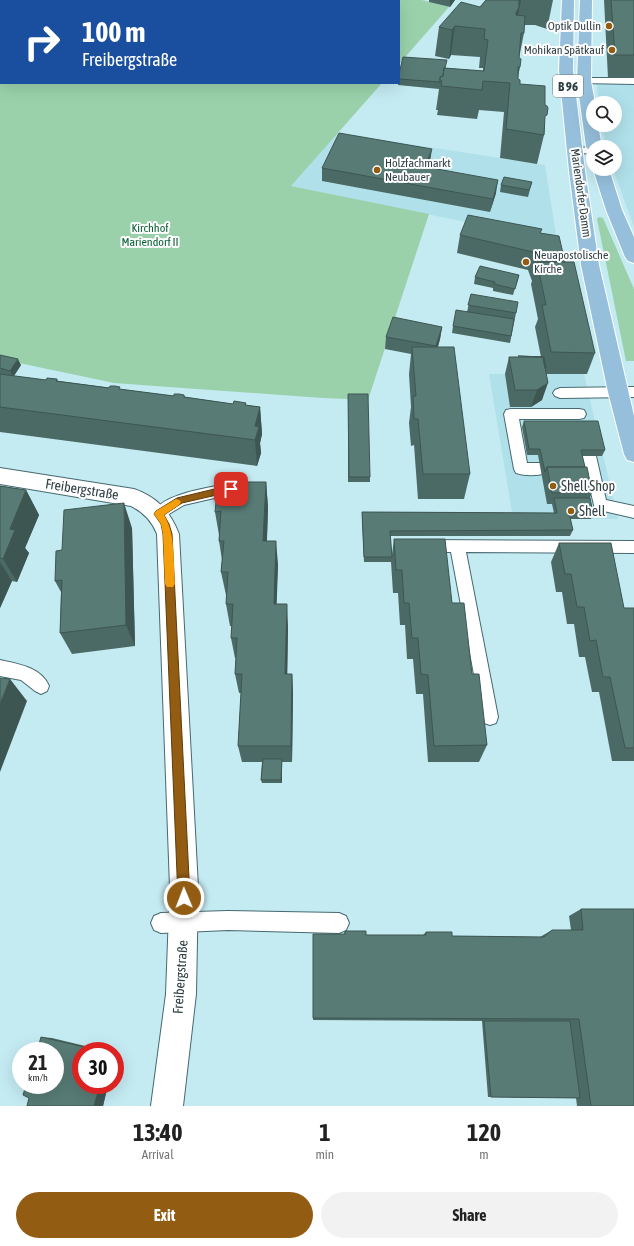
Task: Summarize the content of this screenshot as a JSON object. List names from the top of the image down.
{
  "streets": {
    "main road": ["B 96", "Mariendorfer Damm"],
    "street": ["Freibergstraße"]
  },
  "parks": ["Kirchhof Mariendorf II"],
  "places": [
    "Optik Dullin",
    "Mohikan Spätkauf",
    "Holzfachmarkt Neubauer",
    "Neuapostolische Kirche",
    "Shell Shop",
    "Shell"
  ],
  "page": {
    "turn": ["100 m", "Freibergstraße"],
    "speed": "21 km/h",
    "limit": "30",
    "eta": [
      "13:40",
      "Arrival",
      "1",
      "min",
      "120",
      "m"
    ],
    "buttons": ["Exit", "Share"]
  }
}
